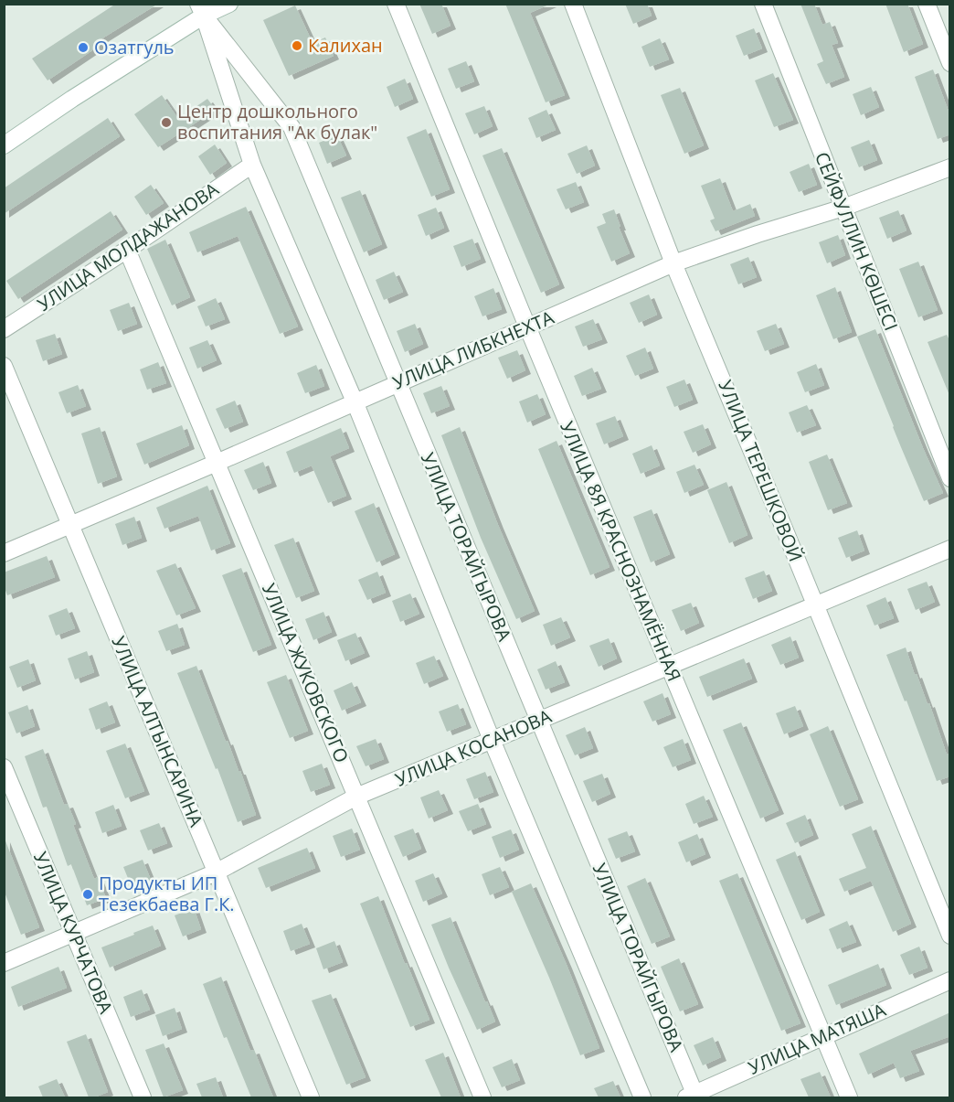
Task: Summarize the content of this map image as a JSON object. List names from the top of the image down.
{
  "streets": {
    "street": [
      "СЕЙФУЛЛИН КӨШЕСІ",
      "УЛИЦА МОЛДАЖАНОВА",
      "УЛИЦА ЛИБКНЕХТА",
      "УЛИЦА ТЕРЕШКОВОЙ",
      "УЛИЦА ТОРАЙГЫРОВА",
      "УЛИЦА 8Я КРАСНОЗНАМЁННАЯ",
      "УЛИЦА ЖУКОВСКОГО",
      "УЛИЦА АЛТЫНСАРИНА",
      "УЛИЦА КОСАНОВА",
      "УЛИЦА КУРЧАТОВА",
      "УЛИЦА МАТЯША"
    ]
  },
  "crossings": [
    ["СЕЙФУЛЛИН КӨШЕСІ", "УЛИЦА ЛИБКНЕХТА"],
    ["УЛИЦА МОЛДАЖАНОВА", "УЛИЦА ЖУКОВСКОГО"],
    ["УЛИЦА ЛИБКНЕХТА", "УЛИЦА ТЕРЕШКОВОЙ"],
    ["УЛИЦА ЛИБКНЕХТА", "УЛИЦА ТОРАЙГЫРОВА"],
    ["УЛИЦА ЛИБКНЕХТА", "УЛИЦА 8Я КРАСНОЗНАМЁННАЯ"],
    ["УЛИЦА ЛИБКНЕХТА", "УЛИЦА ЖУКОВСКОГО"],
    ["УЛИЦА ЛИБКНЕХТА", "УЛИЦА АЛТЫНСАРИНА"],
    ["УЛИЦА ТЕРЕШКОВОЙ", "УЛИЦА КОСАНОВА"],
    ["УЛИЦА ТОРАЙГЫРОВА", "УЛИЦА КОСАНОВА"],
    ["УЛИЦА ТОРАЙГЫРОВА", "УЛИЦА МАТЯША"],
    ["УЛИЦА 8Я КРАСНОЗНАМЁННАЯ", "УЛИЦА КОСАНОВА"],
    ["УЛИЦА 8Я КРАСНОЗНАМЁННАЯ", "УЛИЦА МАТЯША"],
    ["УЛИЦА ЖУКОВСКОГО", "УЛИЦА КОСАНОВА"],
    ["УЛИЦА АЛТЫНСАРИНА", "УЛИЦА КОСАНОВА"],
    ["УЛИЦА КОСАНОВА", "УЛИЦА КУРЧАТОВА"]
  ],
  "places": [
    "Калихан",
    "Oзатгуль",
    "Центр дошкольного воспитания \"Ак булак\"",
    "Продукты ИП Тезекбаева Г.К."
  ]
}
